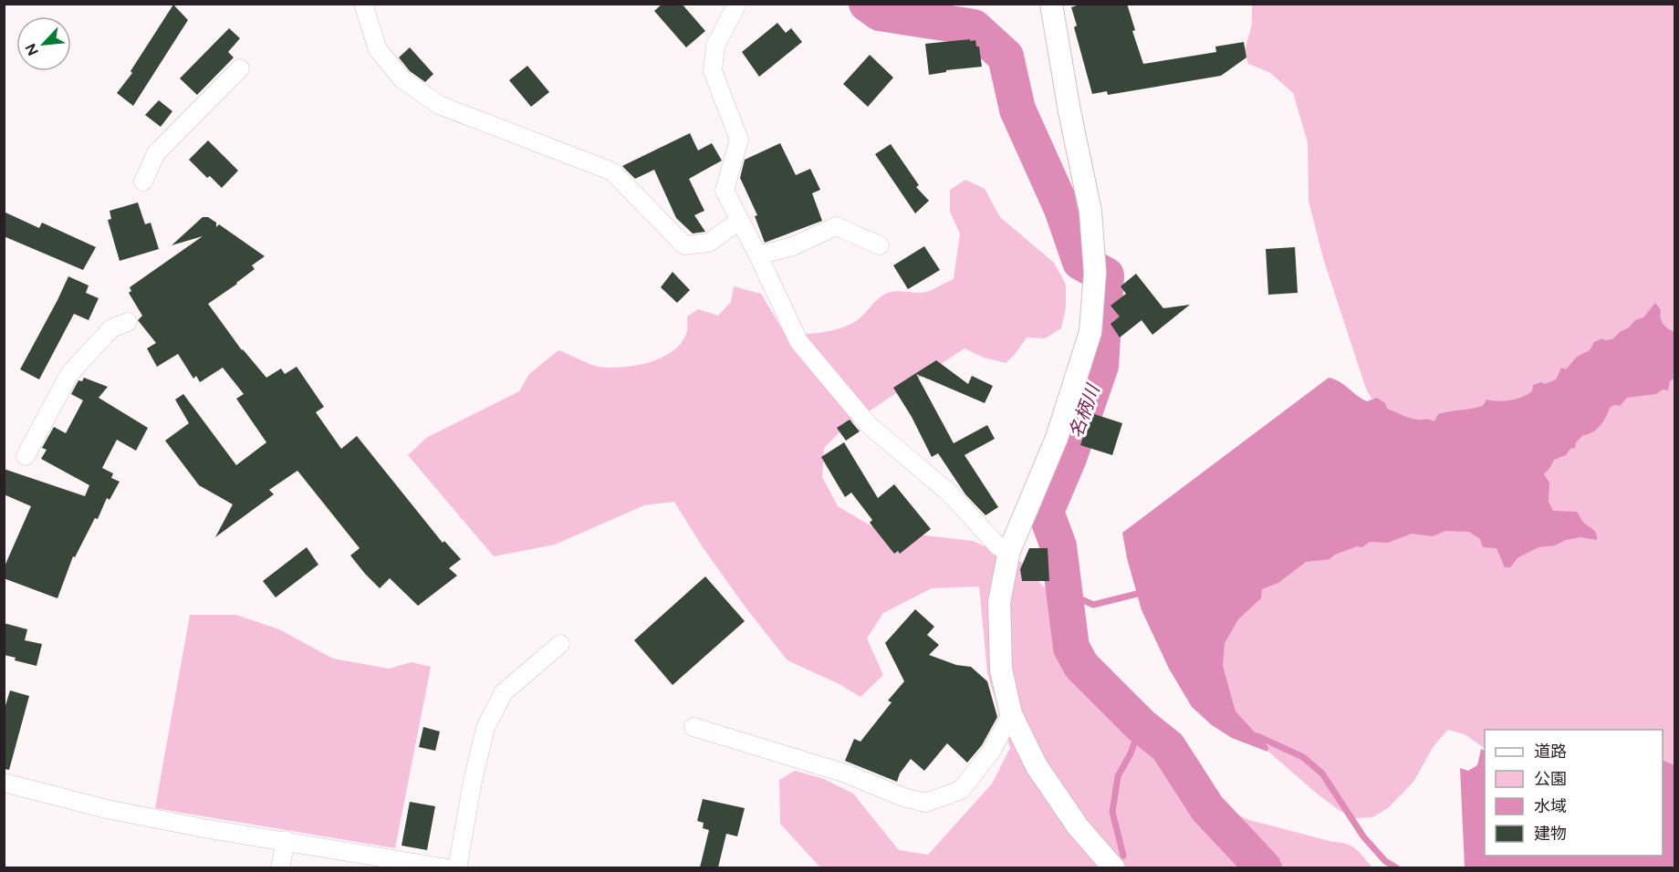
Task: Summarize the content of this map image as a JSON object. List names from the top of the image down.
{
  "water": ["名柄川"],
  "legend": [
    "道路",
    "公園",
    "水域",
    "建物"
  ],
  "north": "bottom left"
}
